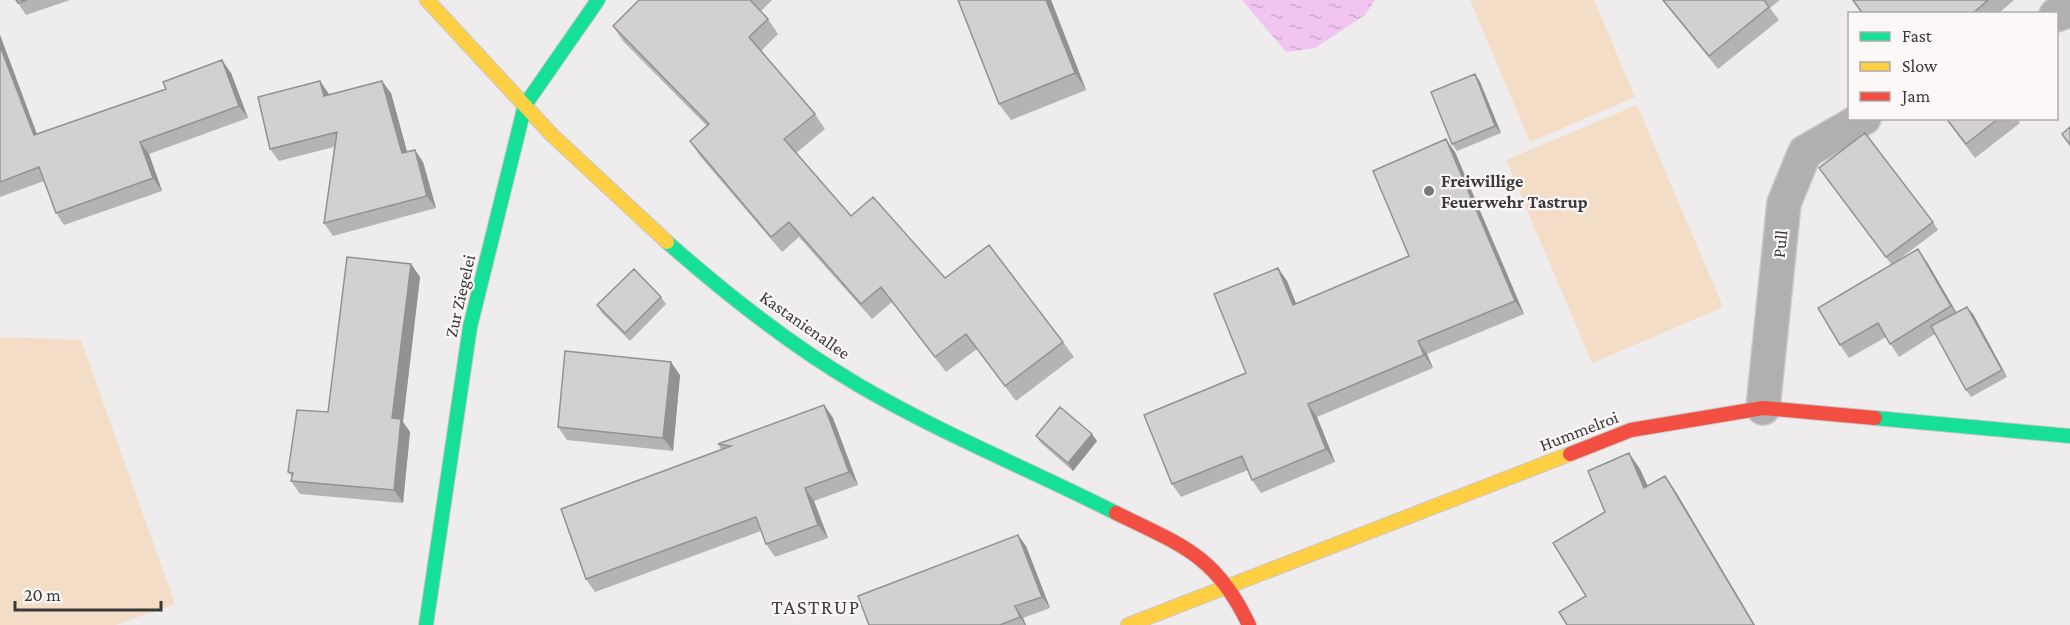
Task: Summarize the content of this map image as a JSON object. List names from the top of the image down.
{
  "streets": {
    "street": [
      "Pull",
      "Zur Ziegelei",
      "Kastanienallee",
      "Hummelroi"
    ]
  },
  "crossings": [
    ["Pull", "Hummelroi"],
    ["Zur Ziegelei", "Kastanienallee"],
    ["Kastanienallee", "Hummelroi"]
  ],
  "districts": ["TASTRUP"],
  "places": ["Freiwillige Feuerwehr Tastrup"],
  "legend": ["Fast", "Slow", "Jam"],
  "scale_bar": "20 m"
}
